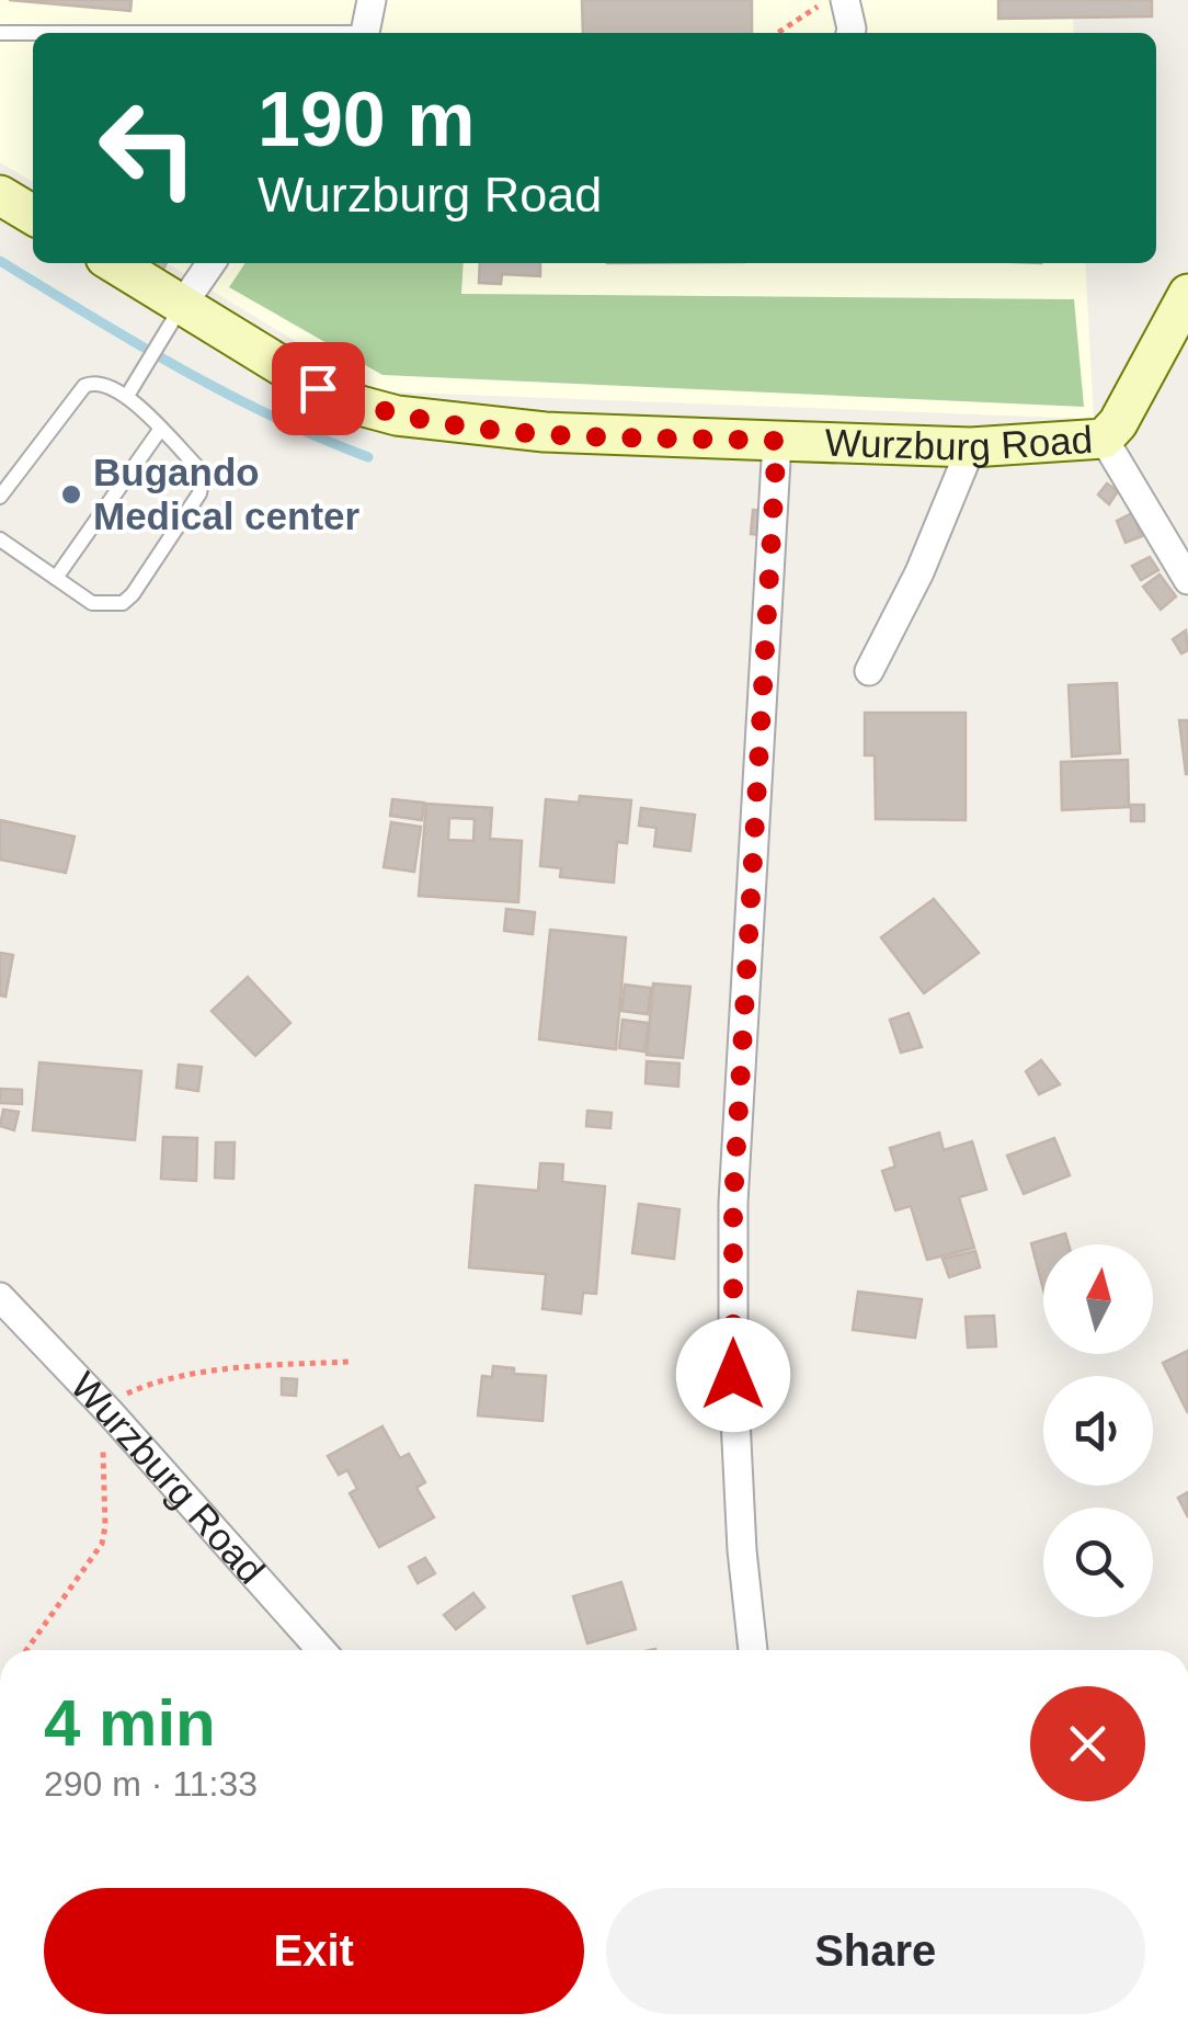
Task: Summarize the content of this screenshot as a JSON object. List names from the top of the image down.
{
  "streets": {
    "main road": ["Wurzburg Road"]
  },
  "places": ["Bugando Medical center"],
  "north": "top",
  "page": {
    "turn": ["190 m", "Wurzburg Road"],
    "heading": ["4 min", "290 m · 11:33"],
    "buttons": ["Exit", "Share"]
  }
}
